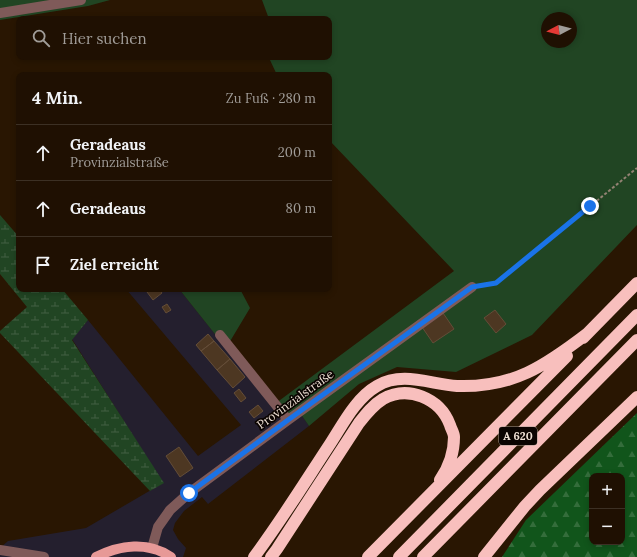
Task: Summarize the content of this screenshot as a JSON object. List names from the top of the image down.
{
  "streets": {
    "highway": ["A 620"],
    "lane": ["Provinzialstraße"]
  },
  "north": "left",
  "page": {
    "search": "Hier suchen",
    "heading": ["4 Min.", "Zu Fuß · 280 m"],
    "list": [
      ["Geradeaus", "Provinzialstraße", "200 m"],
      ["Geradeaus", "80 m"],
      "Ziel erreicht"
    ],
    "map_buttons": ["+", "−"]
  }
}
